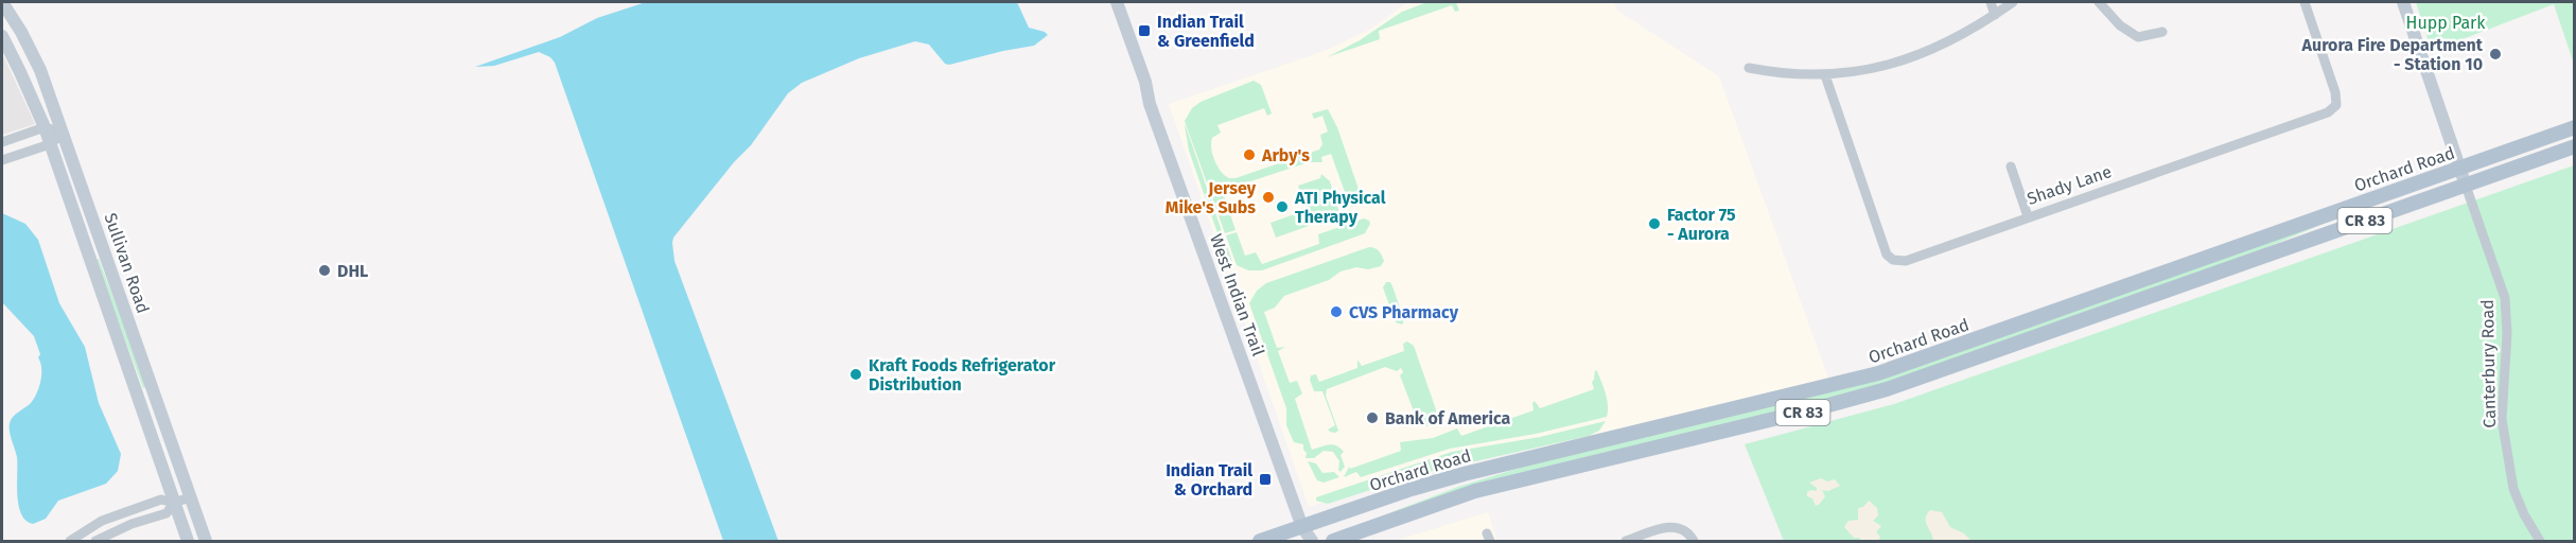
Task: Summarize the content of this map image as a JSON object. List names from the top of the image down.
{
  "streets": {
    "main road": ["Orchard Road", "CR 83"],
    "street": [
      "Shady Lane",
      "Sullivan Road",
      "West Indian Trail",
      "Canterbury Road"
    ]
  },
  "crossings": [
    ["Orchard Road", "West Indian Trail"],
    ["Orchard Road", "Canterbury Road"]
  ],
  "parks": ["Hupp Park"],
  "places": {
    "transit": ["Indian Trail & Greenfield", "Indian Trail & Orchard"],
    "other": [
      "Aurora Fire Department - Station 10",
      "Arby's",
      "Jersey Mike's Subs",
      "ATI Physical Therapy",
      "Factor 75 - Aurora",
      "DHL",
      "CVS Pharmacy",
      "Kraft Foods Refrigerator Distribution",
      "Bank of America"
    ]
  }
}
